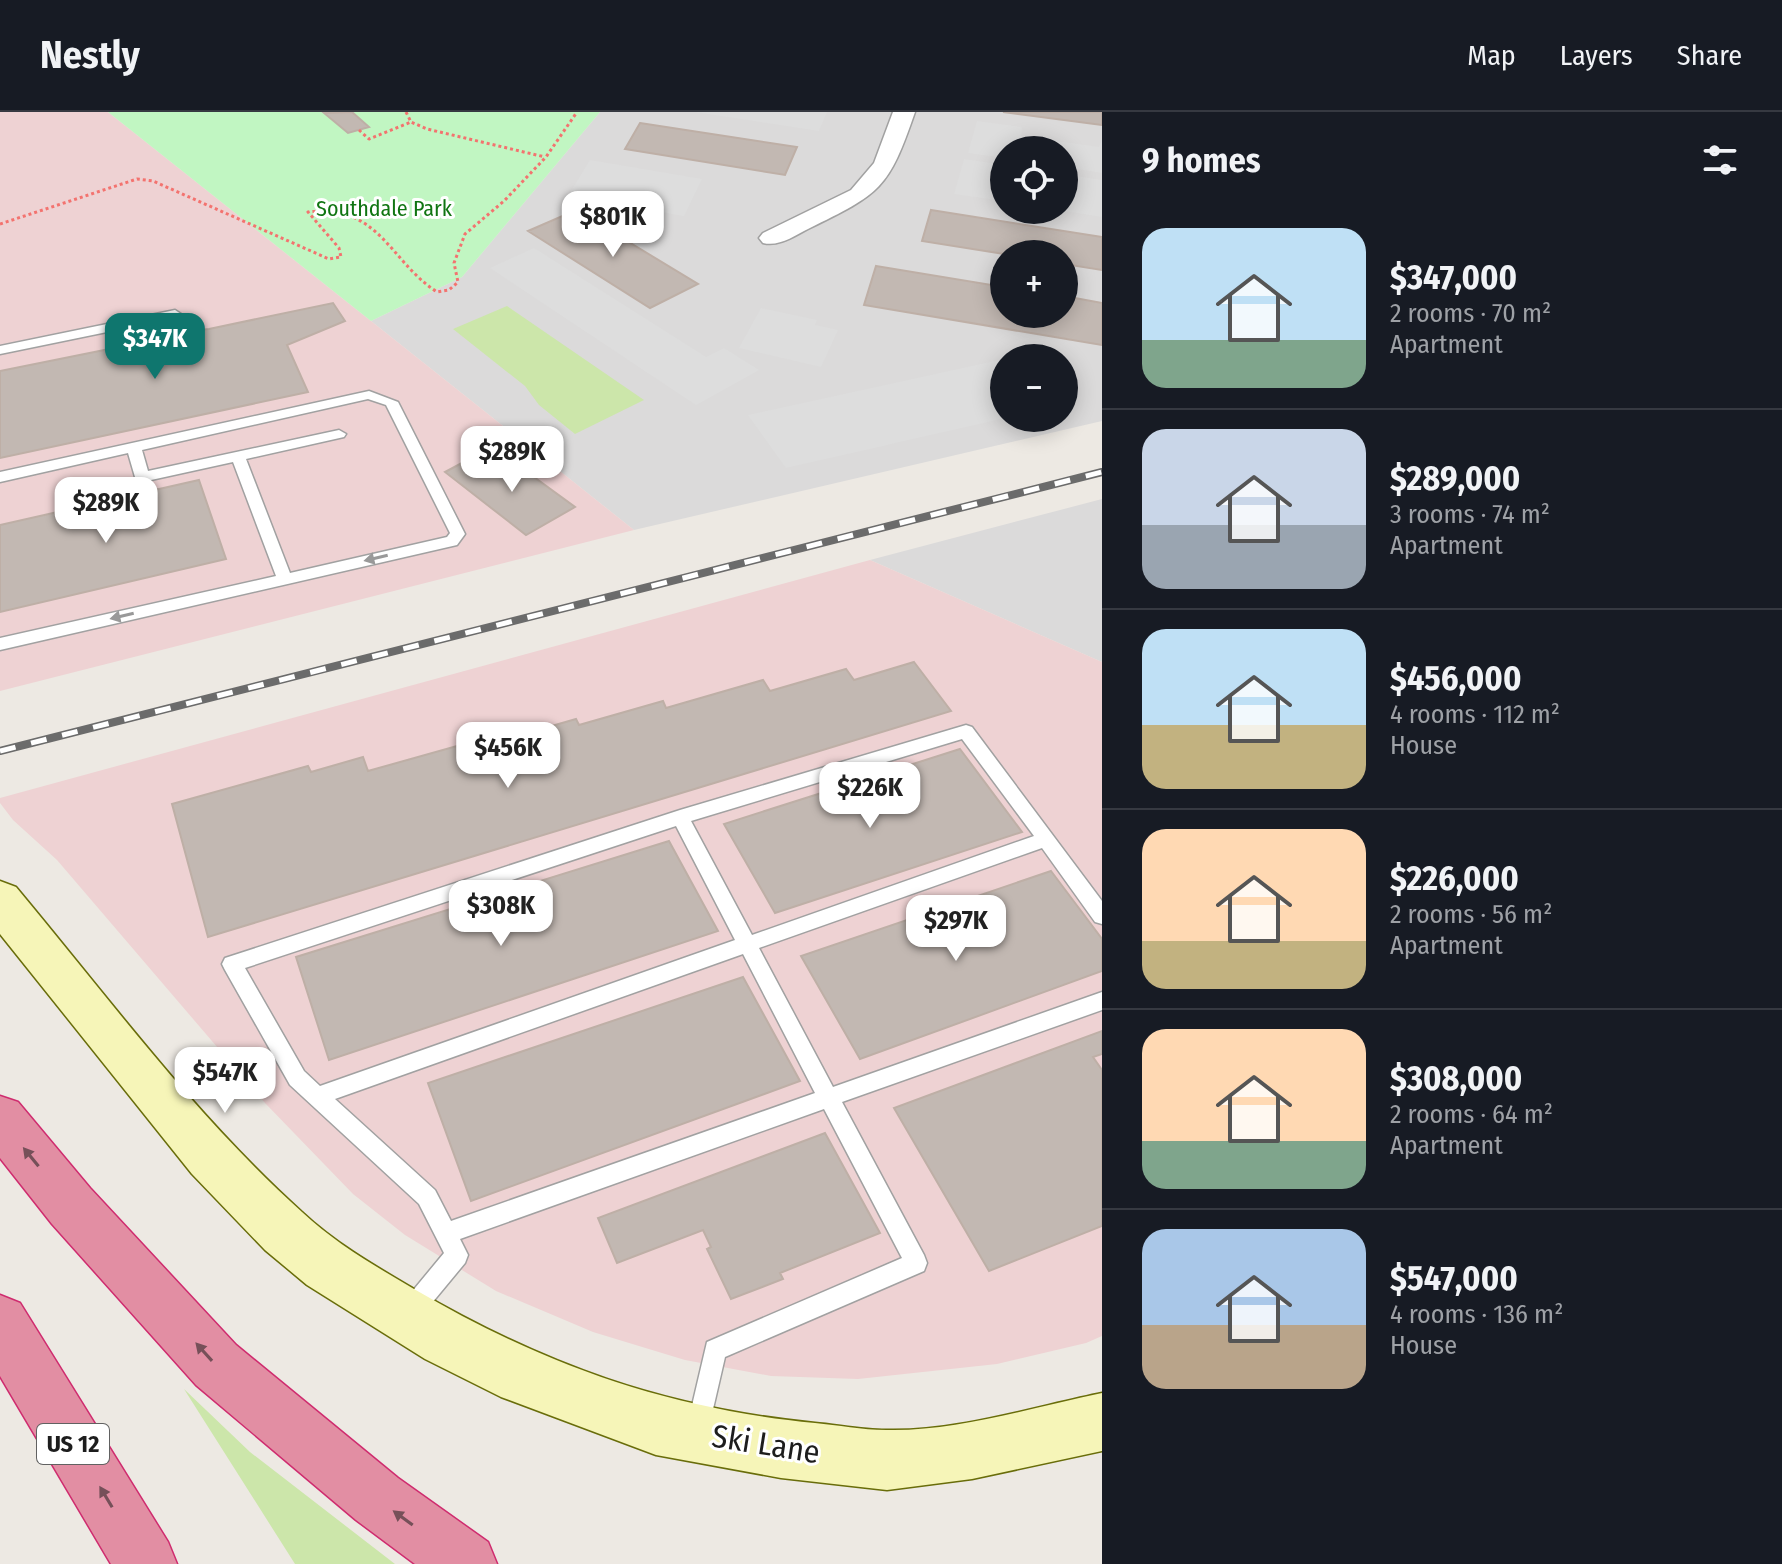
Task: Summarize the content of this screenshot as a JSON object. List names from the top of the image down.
{
  "streets": {
    "highway": ["US 12"],
    "street": ["Ski Lane"]
  },
  "parks": ["Southdale Park"],
  "page": {
    "header": "Nestly",
    "nav": ["Map", "Layers", "Share"],
    "heading": "9 homes",
    "map_buttons": ["+", "−"],
    "price": [
      "$801K",
      "$347K",
      "$289K",
      "$289K",
      "$456K",
      "$226K",
      "$308K",
      "$297K",
      "$547K"
    ],
    "list": [
      {
        "name": "$347,000",
        "note": "2 rooms · 70 m² · Apartment"
      },
      {
        "name": "$289,000",
        "note": "3 rooms · 74 m² · Apartment"
      },
      {
        "name": "$456,000",
        "note": "4 rooms · 112 m² · House"
      },
      {
        "name": "$226,000",
        "note": "2 rooms · 56 m² · Apartment"
      },
      {
        "name": "$308,000",
        "note": "2 rooms · 64 m² · Apartment"
      },
      {
        "name": "$547,000",
        "note": "4 rooms · 136 m² · House"
      }
    ]
  }
}
